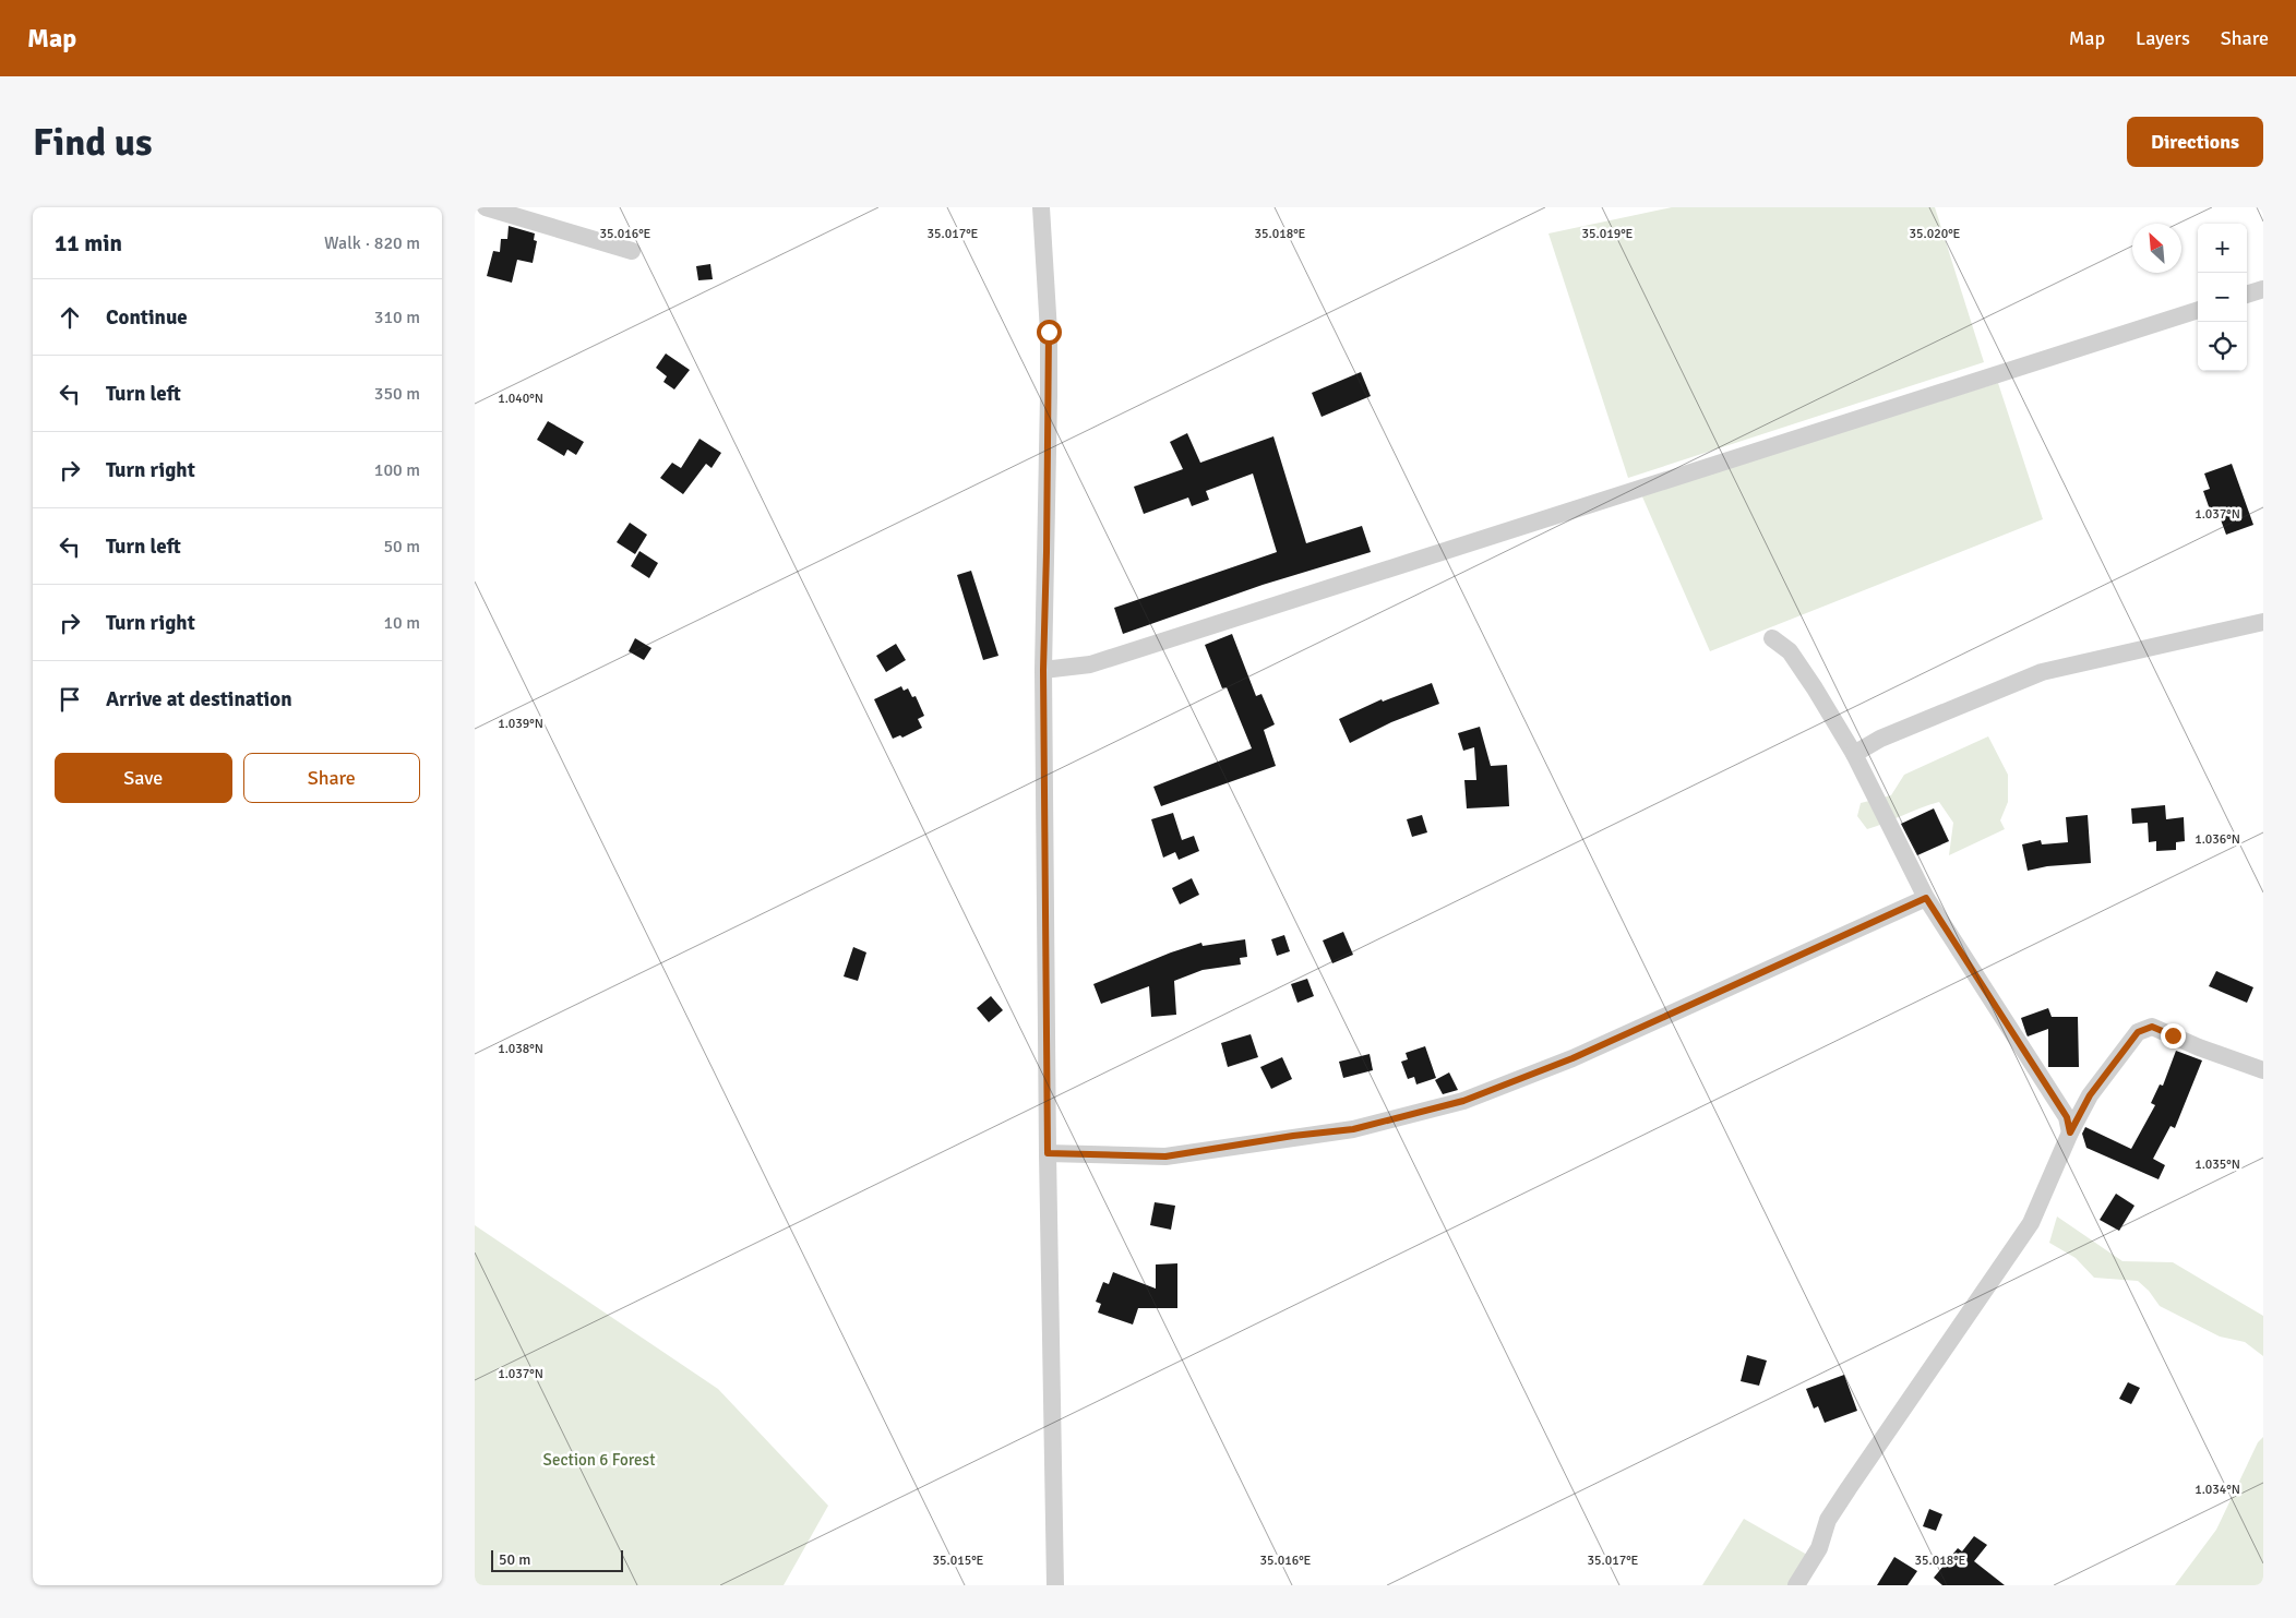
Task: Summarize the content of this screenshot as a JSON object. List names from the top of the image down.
{
  "parks": ["Section 6 Forest"],
  "scale_bar": "50 m",
  "north": "top left",
  "page": {
    "header": "Map",
    "nav": ["Map", "Layers", "Share"],
    "buttons": [
      "Directions",
      ["Save", "Share"]
    ],
    "title": "Find us",
    "heading": ["11 min", "Walk · 820 m"],
    "map_buttons": ["+", "−"],
    "list": [
      ["Continue", "310 m"],
      ["Turn left", "350 m"],
      ["Turn right", "100 m"],
      ["Turn left", "50 m"],
      ["Turn right", "10 m"],
      "Arrive at destination"
    ],
    "scale": "50 m"
  },
  "coordinates": [
    "35.016°E",
    "35.019°E",
    "35.020°E",
    "35.017°E",
    "35.018°E",
    "1.040°N",
    "1.037°N",
    "1.039°N",
    "1.036°N",
    "1.038°N",
    "1.035°N",
    "1.034°N",
    "35.015°E"
  ]
}
